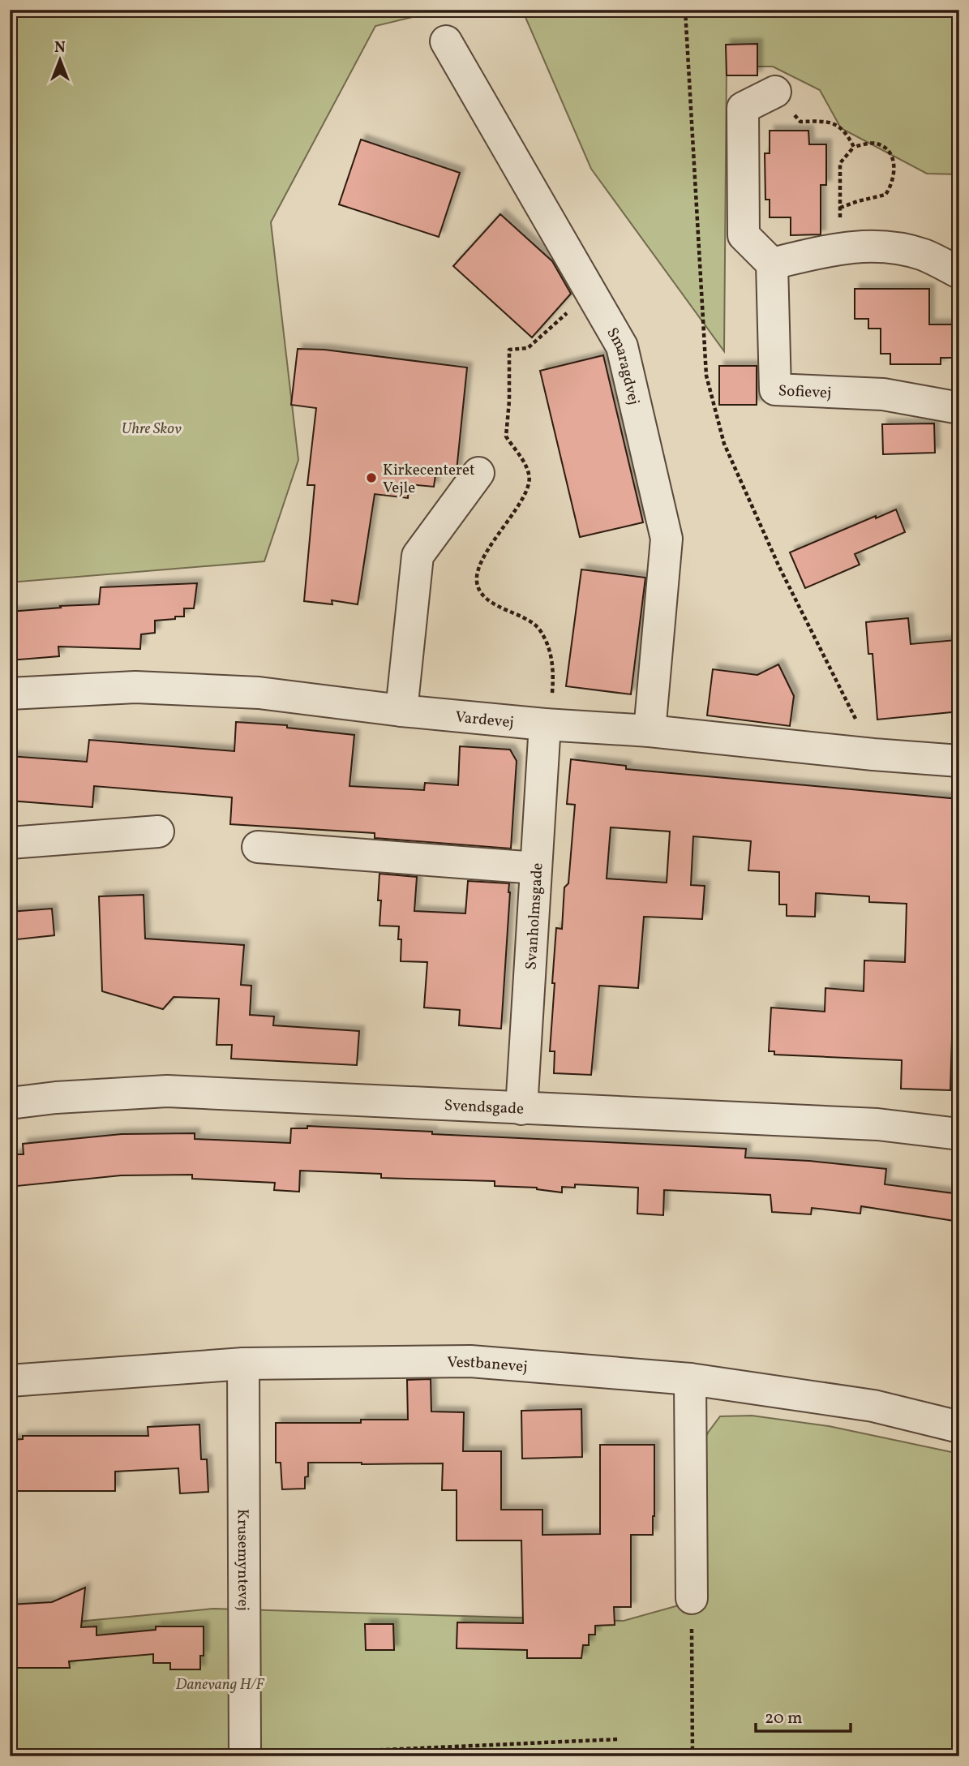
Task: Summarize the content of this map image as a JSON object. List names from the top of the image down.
{
  "streets": {
    "street": [
      "Smaragdvej",
      "Sofievej",
      "Vardevej",
      "Svanholmsgade",
      "Svendsgade",
      "Vestbanevej",
      "Krusemyntevej"
    ]
  },
  "crossings": [
    ["Smaragdvej", "Vardevej"],
    ["Vardevej", "Svanholmsgade"],
    ["Svanholmsgade", "Svendsgade"],
    ["Vestbanevej", "Krusemyntevej"]
  ],
  "parks": ["Uhre Skov", "Danevang H/F"],
  "places": ["Kirkecenteret Vejle"],
  "scale_bar": "20 m",
  "north": "top"
}
